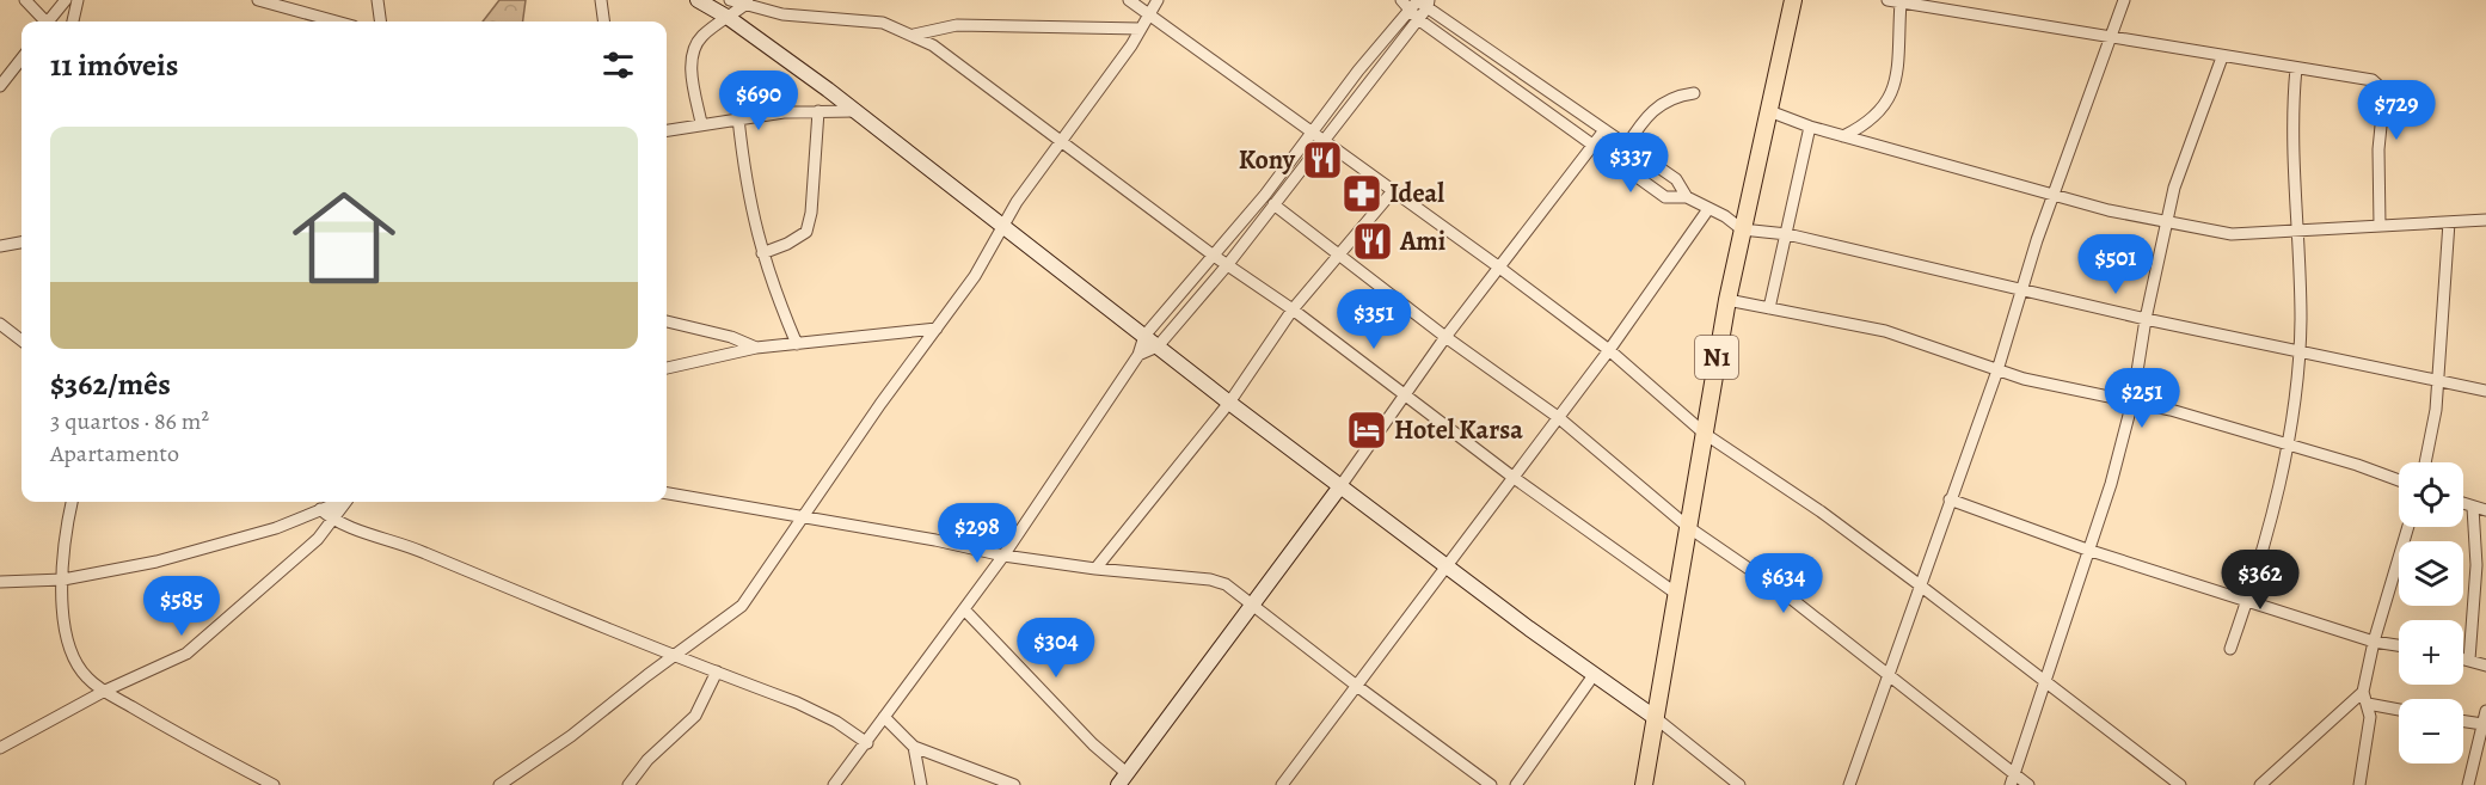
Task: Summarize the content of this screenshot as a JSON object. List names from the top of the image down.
{
  "streets": {
    "main road": ["N1"]
  },
  "places": {
    "restaurant": ["Kony", "Ami"],
    "pharmacy": ["Ideal"],
    "hotel": ["Hotel Karsa"]
  },
  "page": {
    "heading": "11 imóveis",
    "price": [
      "$690",
      "$729",
      "$337",
      "$501",
      "$351",
      "$251",
      "$298",
      "$362",
      "$634",
      "$585",
      "$304"
    ],
    "list": [
      {
        "name": "$362/mês",
        "note": "3 quartos · 86 m² · Apartamento"
      }
    ],
    "map_buttons": ["+", "−"]
  }
}
